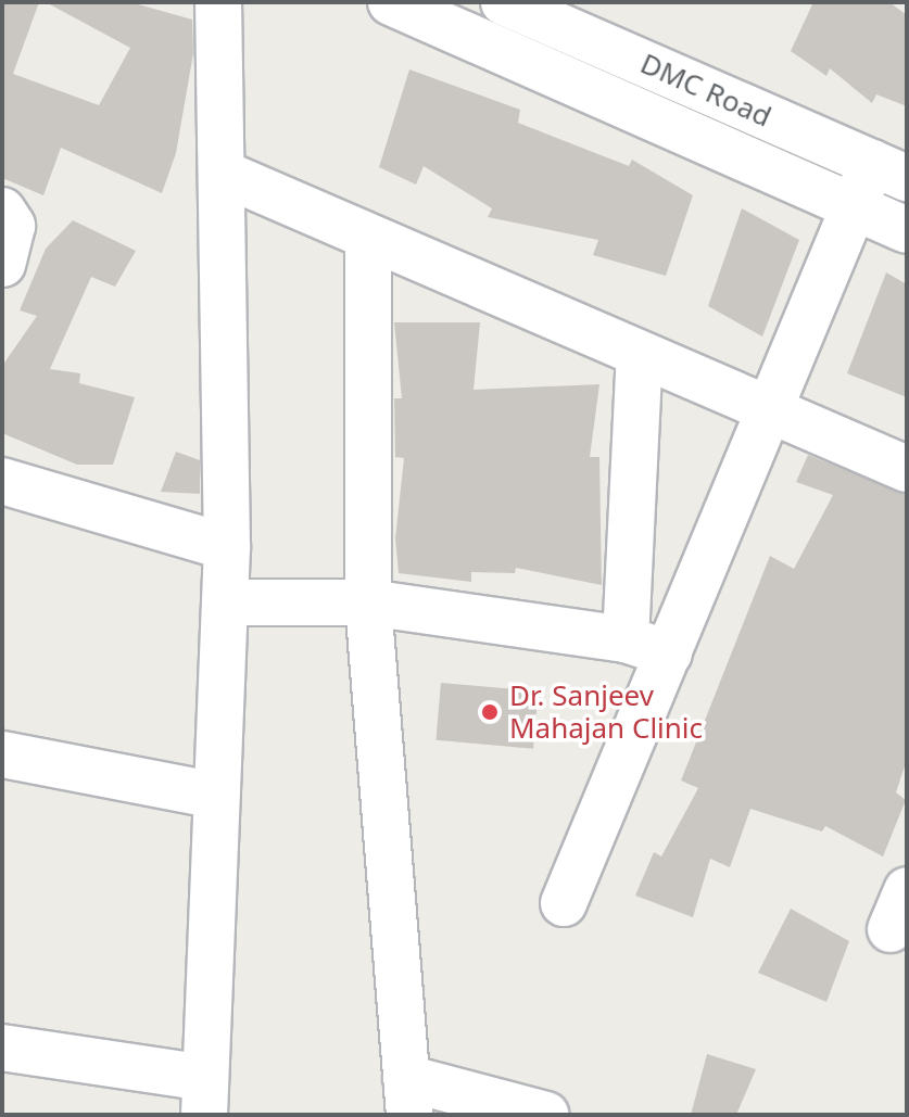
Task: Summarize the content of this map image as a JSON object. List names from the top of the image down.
{
  "streets": {
    "street": ["DMC Road"]
  },
  "places": ["Dr. Sanjeev Mahajan Clinic"]
}
